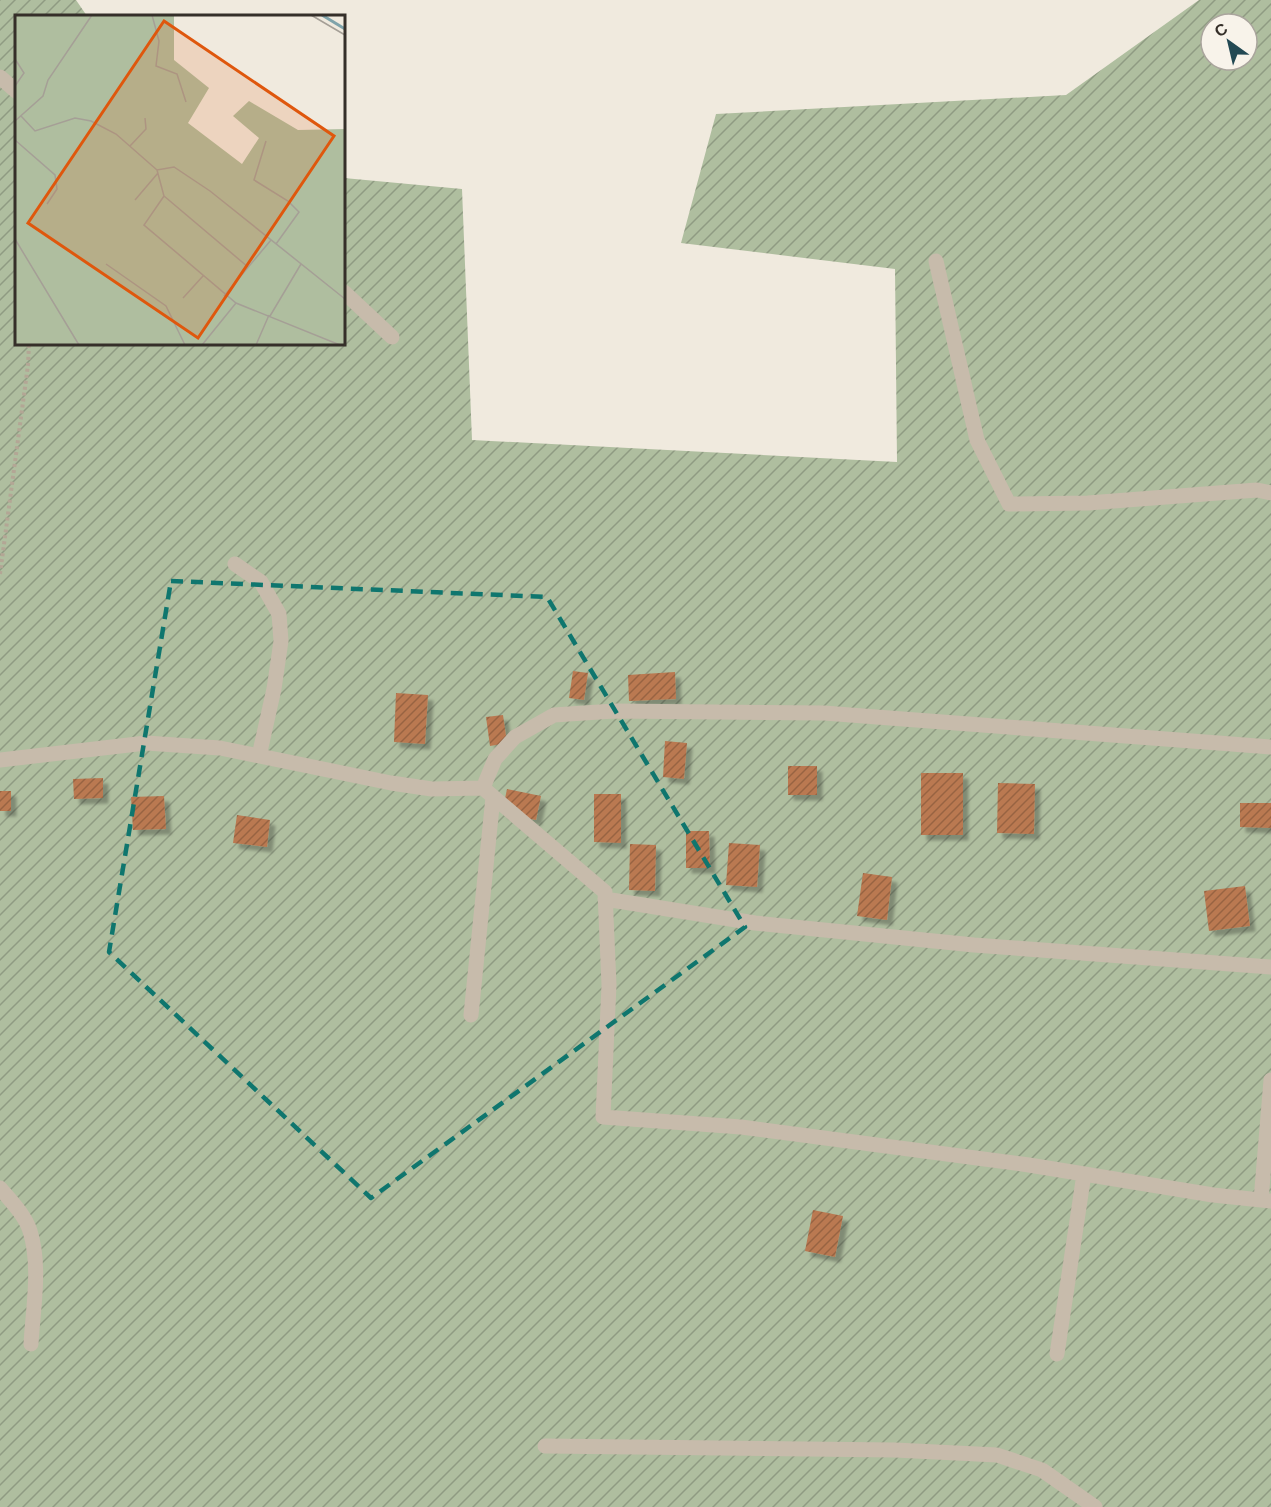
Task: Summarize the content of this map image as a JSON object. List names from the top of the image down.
{
  "north": "top left"
}
